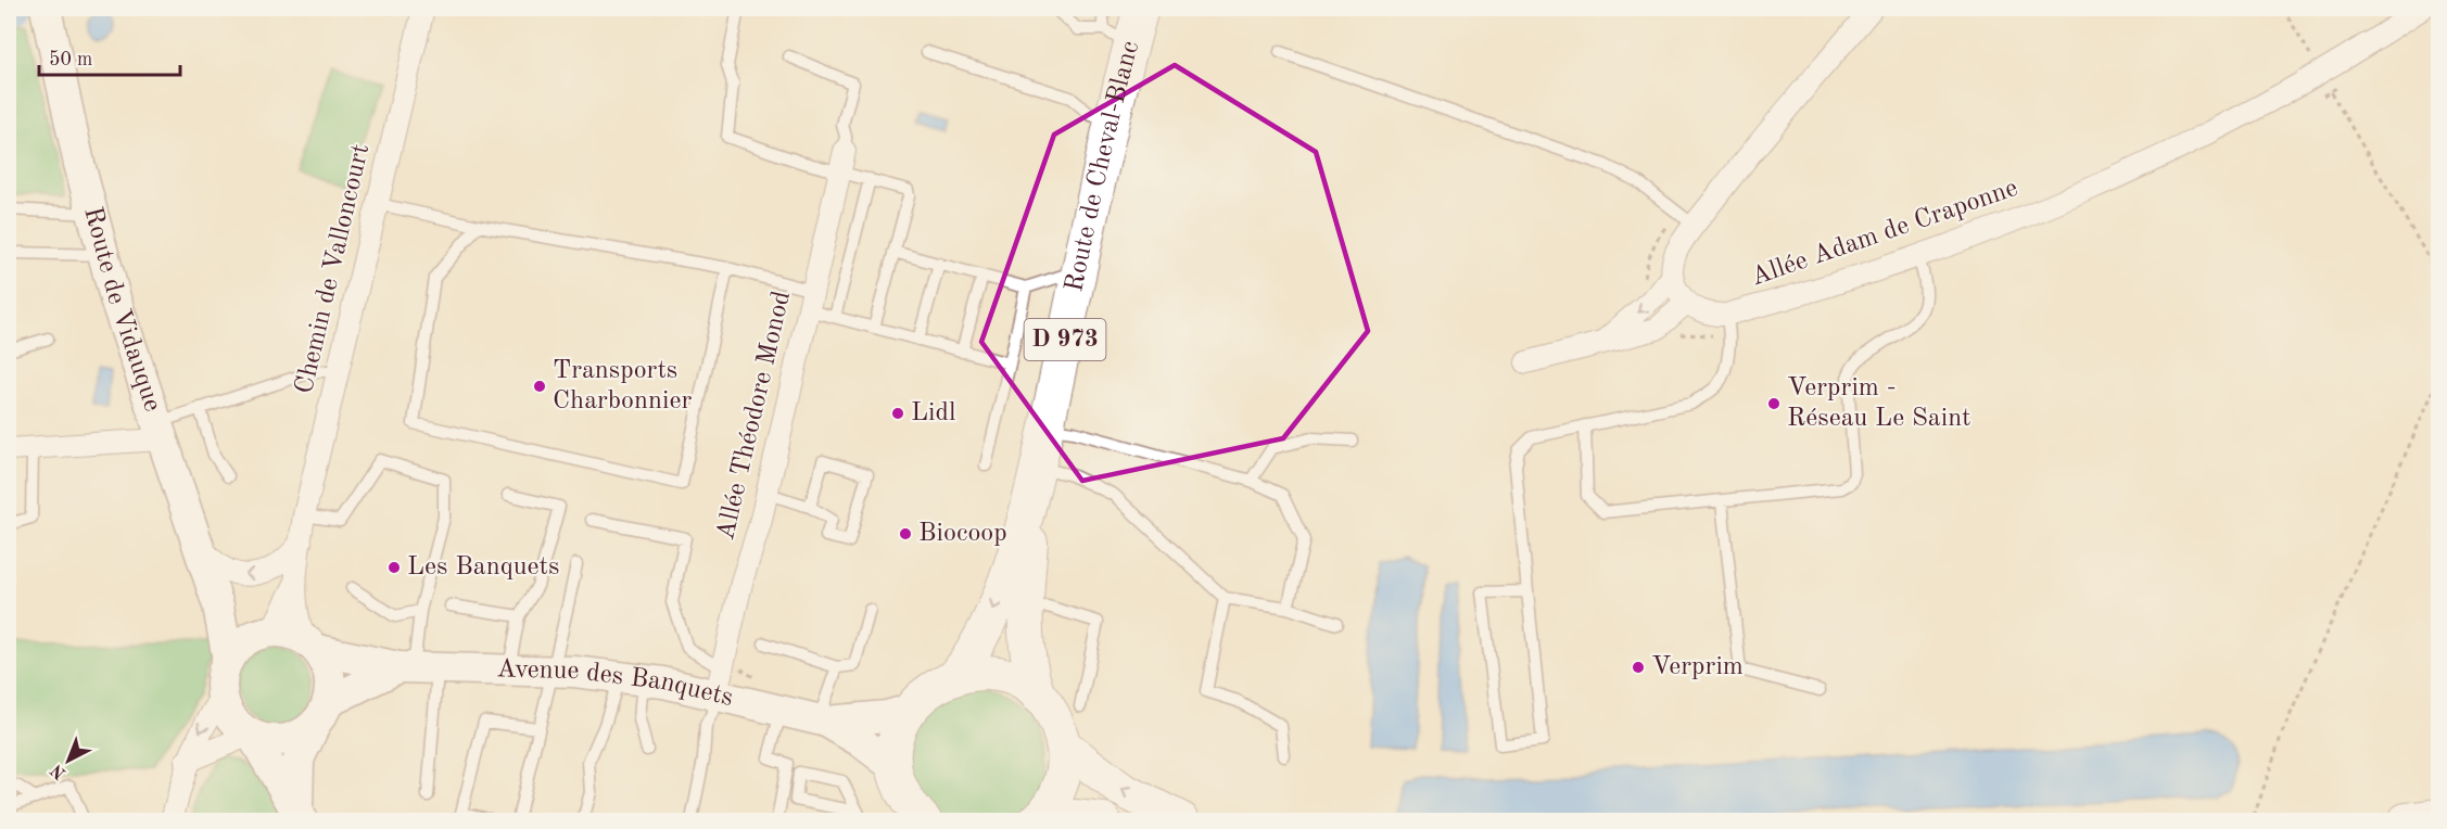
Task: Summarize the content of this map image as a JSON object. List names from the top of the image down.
{
  "streets": {
    "main road": ["Route de Cheval-Blanc", "D 973"],
    "street": [
      "Allée Adam de Craponne",
      "Chemin de Valloncourt",
      "Route de Vidauque",
      "Allée Théodore Monod",
      "Avenue des Banquets"
    ]
  },
  "crossings": [
    ["Route de Cheval-Blanc", "D 973"],
    ["Chemin de Valloncourt", "Route de Vidauque"],
    ["Chemin de Valloncourt", "Avenue des Banquets"],
    ["Route de Vidauque", "Avenue des Banquets"],
    ["Allée Théodore Monod", "Avenue des Banquets"]
  ],
  "places": [
    "Transports Charbonnier",
    "Verprim - Réseau Le Saint",
    "Lidl",
    "Biocoop",
    "Les Banquets",
    "Verprim"
  ],
  "scale_bar": "50 m",
  "north": "bottom left"
}
